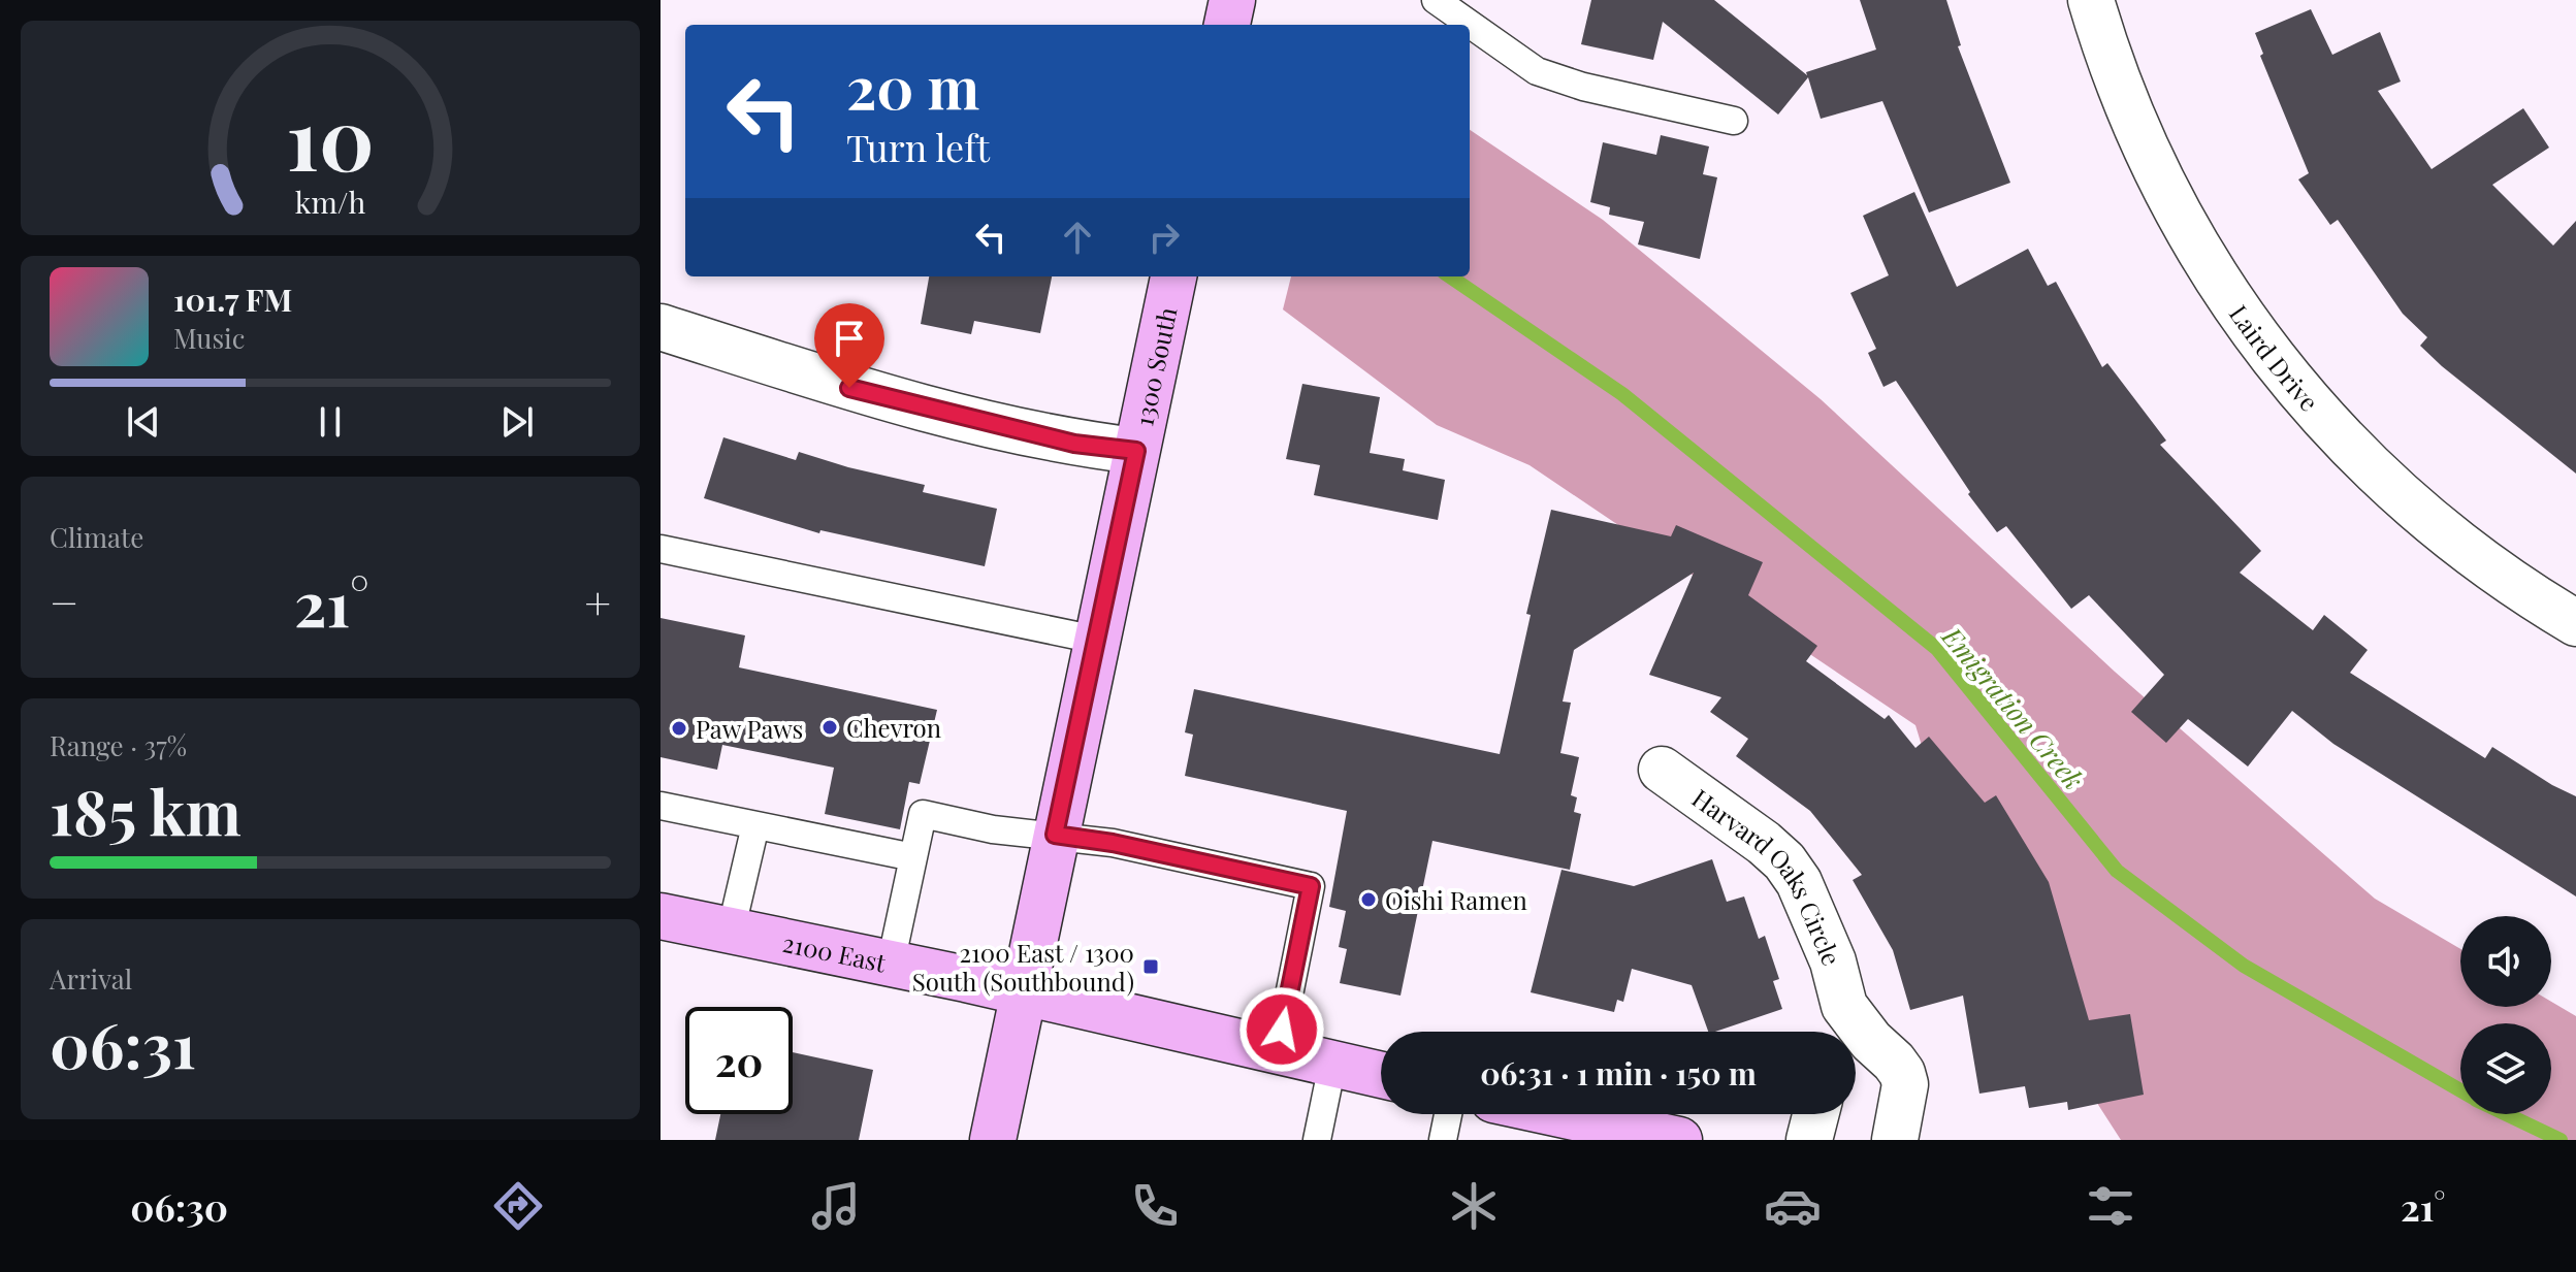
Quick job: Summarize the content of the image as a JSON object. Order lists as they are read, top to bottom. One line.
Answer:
{"streets":{"street":["Laird Drive","1300 South","Harvard Oaks Circle","2100 East"]},"crossings":[["1300 South","2100 East"]],"water":["Emigration Creek"],"places":{"other":["Chevron","Paw Paws","Oishi Ramen"],"transit":["2100 East / 1300 South (Southbound)"]},"page":{"turn":["20 m","Turn left"],"song":["101.7 FM","Music"],"tile":["Climate",["Range · 37%","185 km"],["Arrival","06:31"]],"heat":["−","21°","+"],"limit":"20","trip":"06:31 · 1 min · 150 m","tabs":["06:30","21°"],"gauge":["10","km/h"]}}
